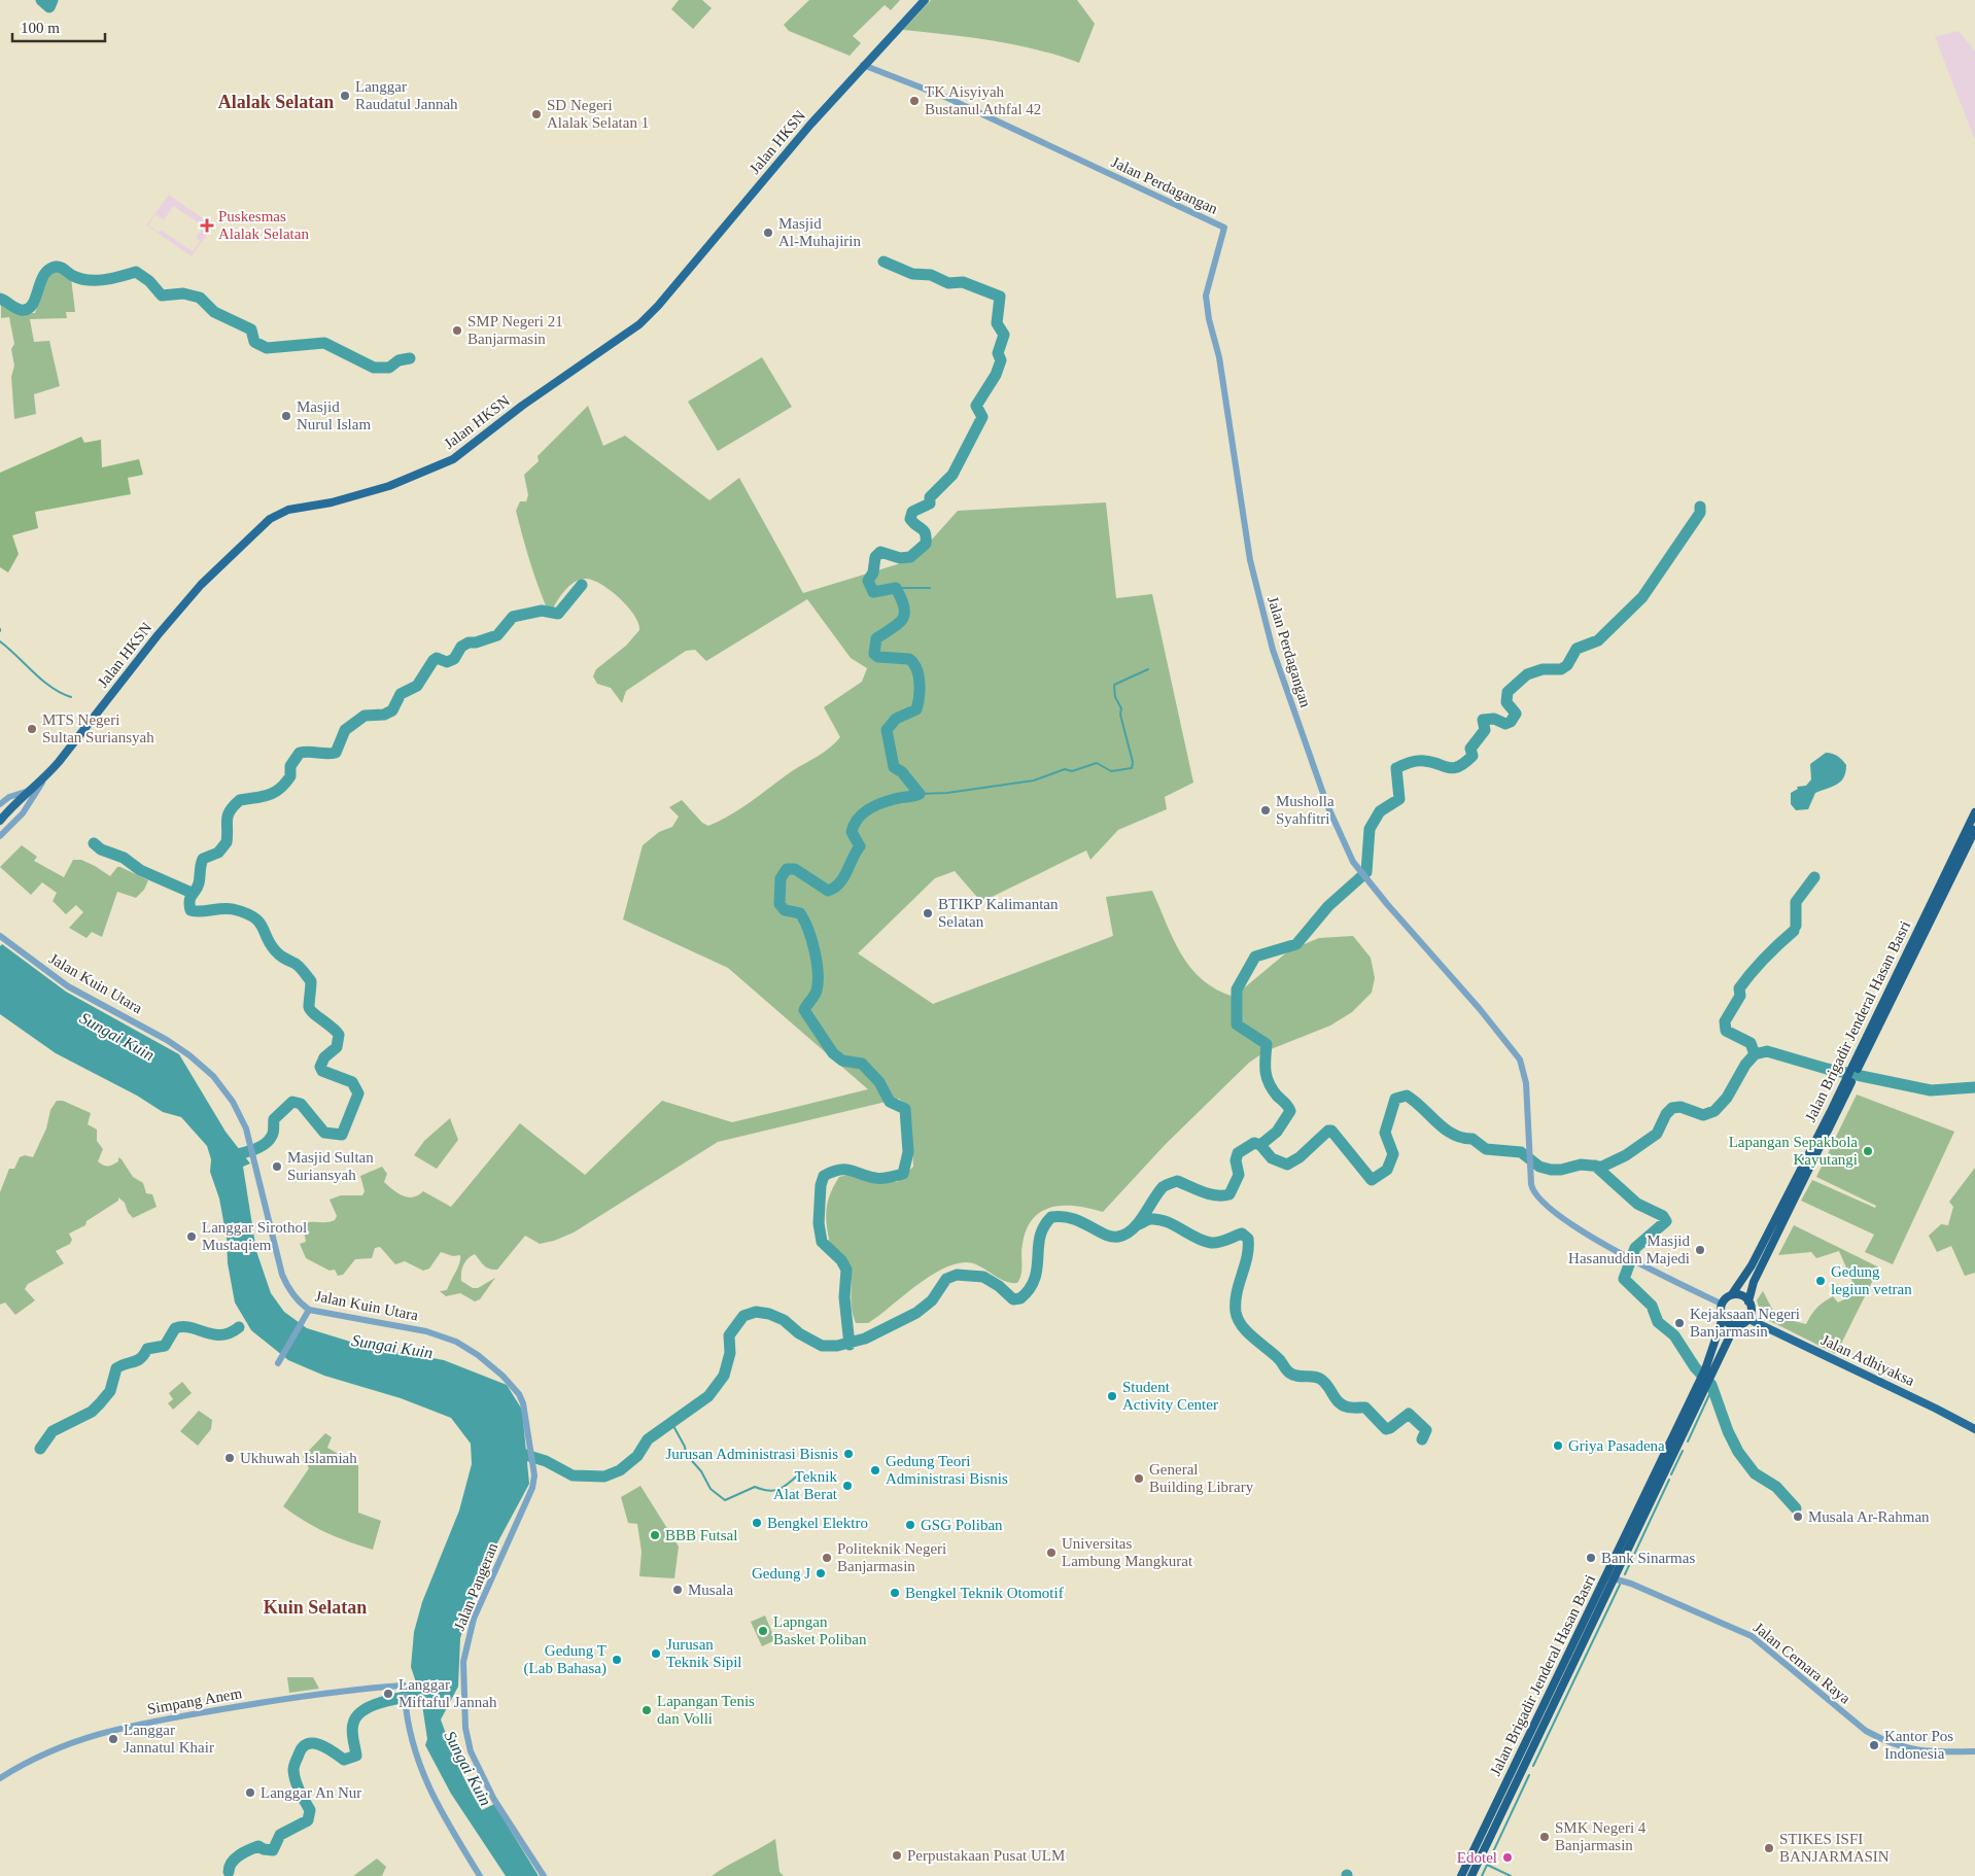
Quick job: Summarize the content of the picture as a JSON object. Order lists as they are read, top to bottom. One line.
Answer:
{"streets":{"highway":["Jalan Brigadir Jenderal Hasan Basri"],"main road":["Jalan HKSN","Jalan Adhiyaksa"],"street":["Jalan Perdagangan","Jalan Kuin Utara","Jalan Pangeran","Jalan Cemara Raya","Simpang Anem"]},"crossings":[["Jalan HKSN","Jalan Perdagangan"],["Jalan Perdagangan","Jalan Brigadir Jenderal Hasan Basri"],["Jalan Perdagangan","Jalan Adhiyaksa"],["Jalan Kuin Utara","Jalan Pangeran"],["Jalan Brigadir Jenderal Hasan Basri","Jalan Adhiyaksa"],["Jalan Brigadir Jenderal Hasan Basri","Jalan Cemara Raya"]],"districts":["Alalak Selatan","Kuin Selatan"],"water":["Sungai Kuin"],"places":{"other":["Langgar Raudatul Jannah","TK Aisyiyah Bustanul Athfal 42","SD Negeri Alalak Selatan 1","Masjid Al-Muhajirin","SMP Negeri 21 Banjarmasin","Masjid Nurul Islam","MTS Negeri Sultan Suriansyah","Musholla Syahfitri","BTIKP Kalimantan Selatan","Lapangan Sepakbola Kayutangi","Masjid Sultan Suriansyah","Langgar Sirothol Mustaqiem","Masjid Hasanuddin Majedi","Gedung legiun vetran","Kejaksaan Negeri Banjarmasin","Student Activity Center","Griya Pasadena","Jurusan Administrasi Bisnis","Ukhuwah Islamiah","Gedung Teori Administrasi Bisnis","General Building Library","Teknik Alat Berat","Musala Ar-Rahman","Bengkel Elektro","GSG Poliban","BBB Futsal","Universitas Lambung Mangkurat","Politeknik Negeri Banjarmasin","Bank Sinarmas","Gedung J","Musala","Bengkel Teknik Otomotif","Lapngan Basket Poliban","Jurusan Teknik Sipil","Gedung T (Lab Bahasa)","Langgar Miftaful Jannah","Lapangan Tenis dan Volli","Langgar Jannatul Khair","Kantor Pos Indonesia","Langgar An Nur","SMK Negeri 4 Banjarmasin","STIKES ISFI BANJARMASIN","Perpustakaan Pusat ULM","Edotel"],"health":["Puskesmas Alalak Selatan"]},"scale_bar":"100 m"}
